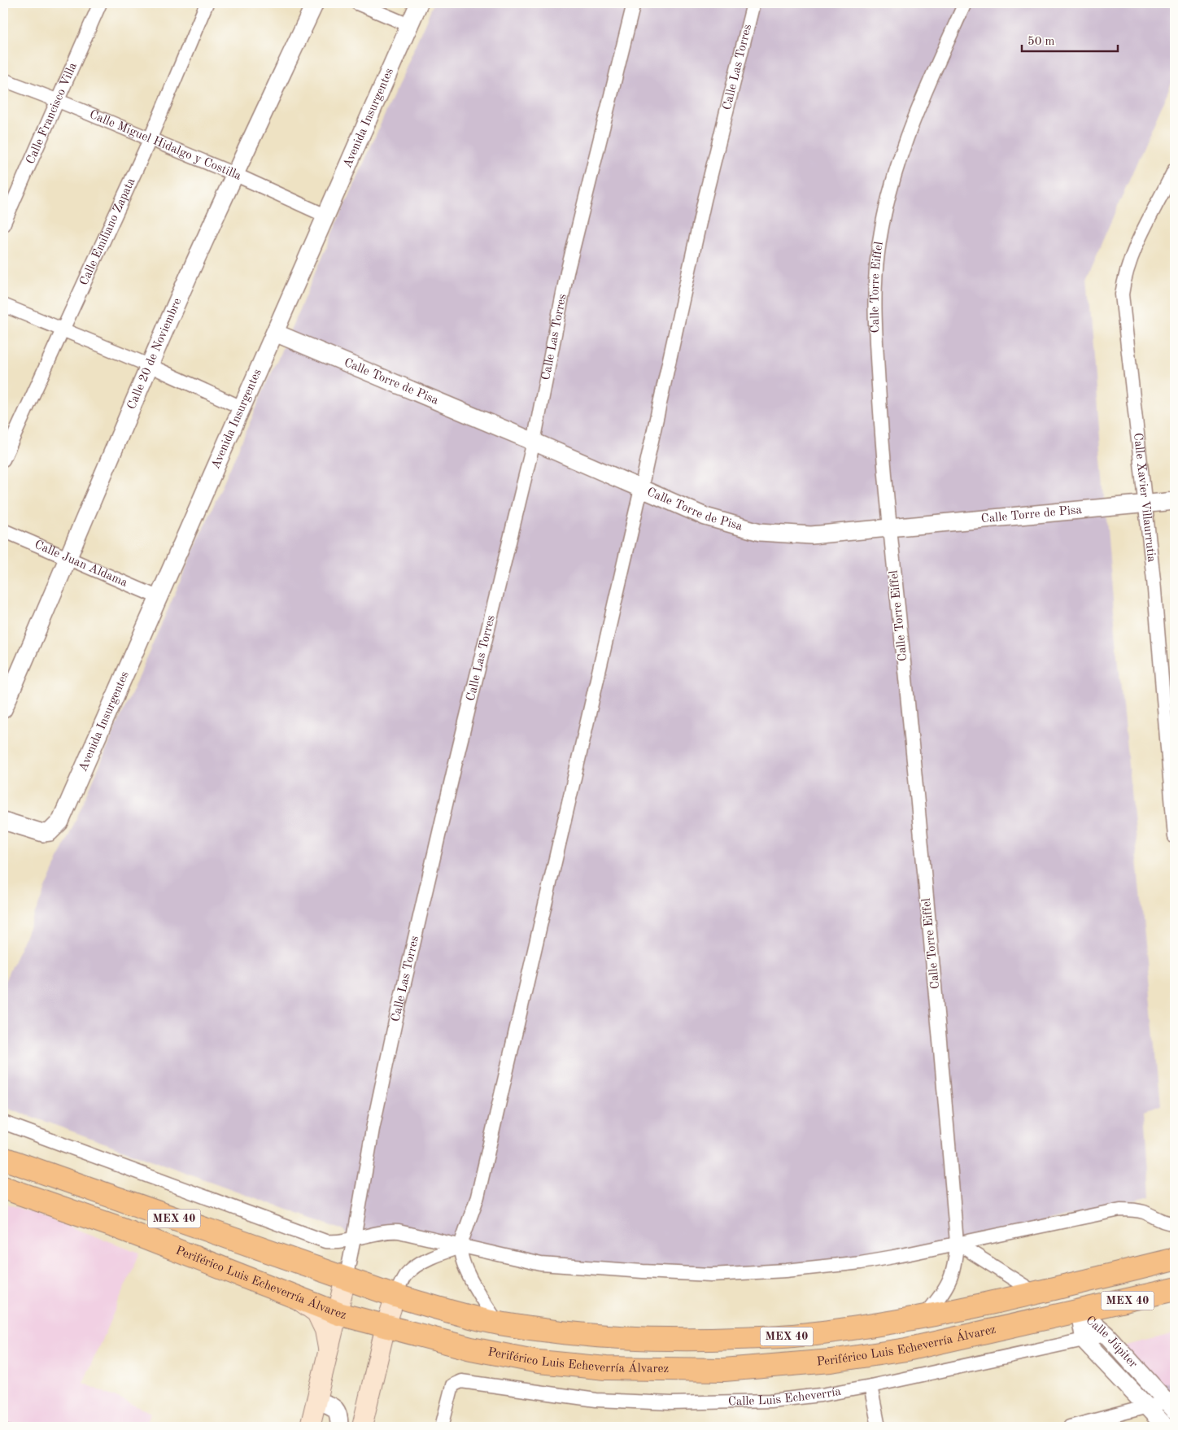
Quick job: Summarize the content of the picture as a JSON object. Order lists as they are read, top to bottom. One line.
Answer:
{"streets":{"highway":["MEX 40","Periférico Luis Echeverría Álvarez"],"main road":["Calle Las Torres"],"street":["Calle Francisco Villa","Avenida Insurgentes","Calle Miguel Hidalgo y Costilla","Calle Emiliano Zapata","Calle Torre Eiffel","Calle 20 de Noviembre","Calle Torre de Pisa","Calle Xavier Villaurrutia","Calle Juan Aldama","Calle Júpiter","Calle Luis Echeverría"]},"crossings":[["Calle Las Torres","Calle Torre de Pisa"],["Calle Las Torres","Periférico Luis Echeverría Álvarez"],["Calle Francisco Villa","Calle Miguel Hidalgo y Costilla"],["Avenida Insurgentes","Calle Miguel Hidalgo y Costilla"],["Avenida Insurgentes","Calle Torre de Pisa"],["Avenida Insurgentes","Calle Juan Aldama"],["Calle Miguel Hidalgo y Costilla","Calle Emiliano Zapata"],["Calle Miguel Hidalgo y Costilla","Calle 20 de Noviembre"],["Calle Torre Eiffel","Calle Torre de Pisa"],["Calle Torre Eiffel","Periférico Luis Echeverría Álvarez"],["Calle 20 de Noviembre","Calle Juan Aldama"],["Calle Torre de Pisa","Calle Xavier Villaurrutia"],["Periférico Luis Echeverría Álvarez","Calle Júpiter"],["Calle Júpiter","Calle Luis Echeverría"]],"scale_bar":"50 m"}
